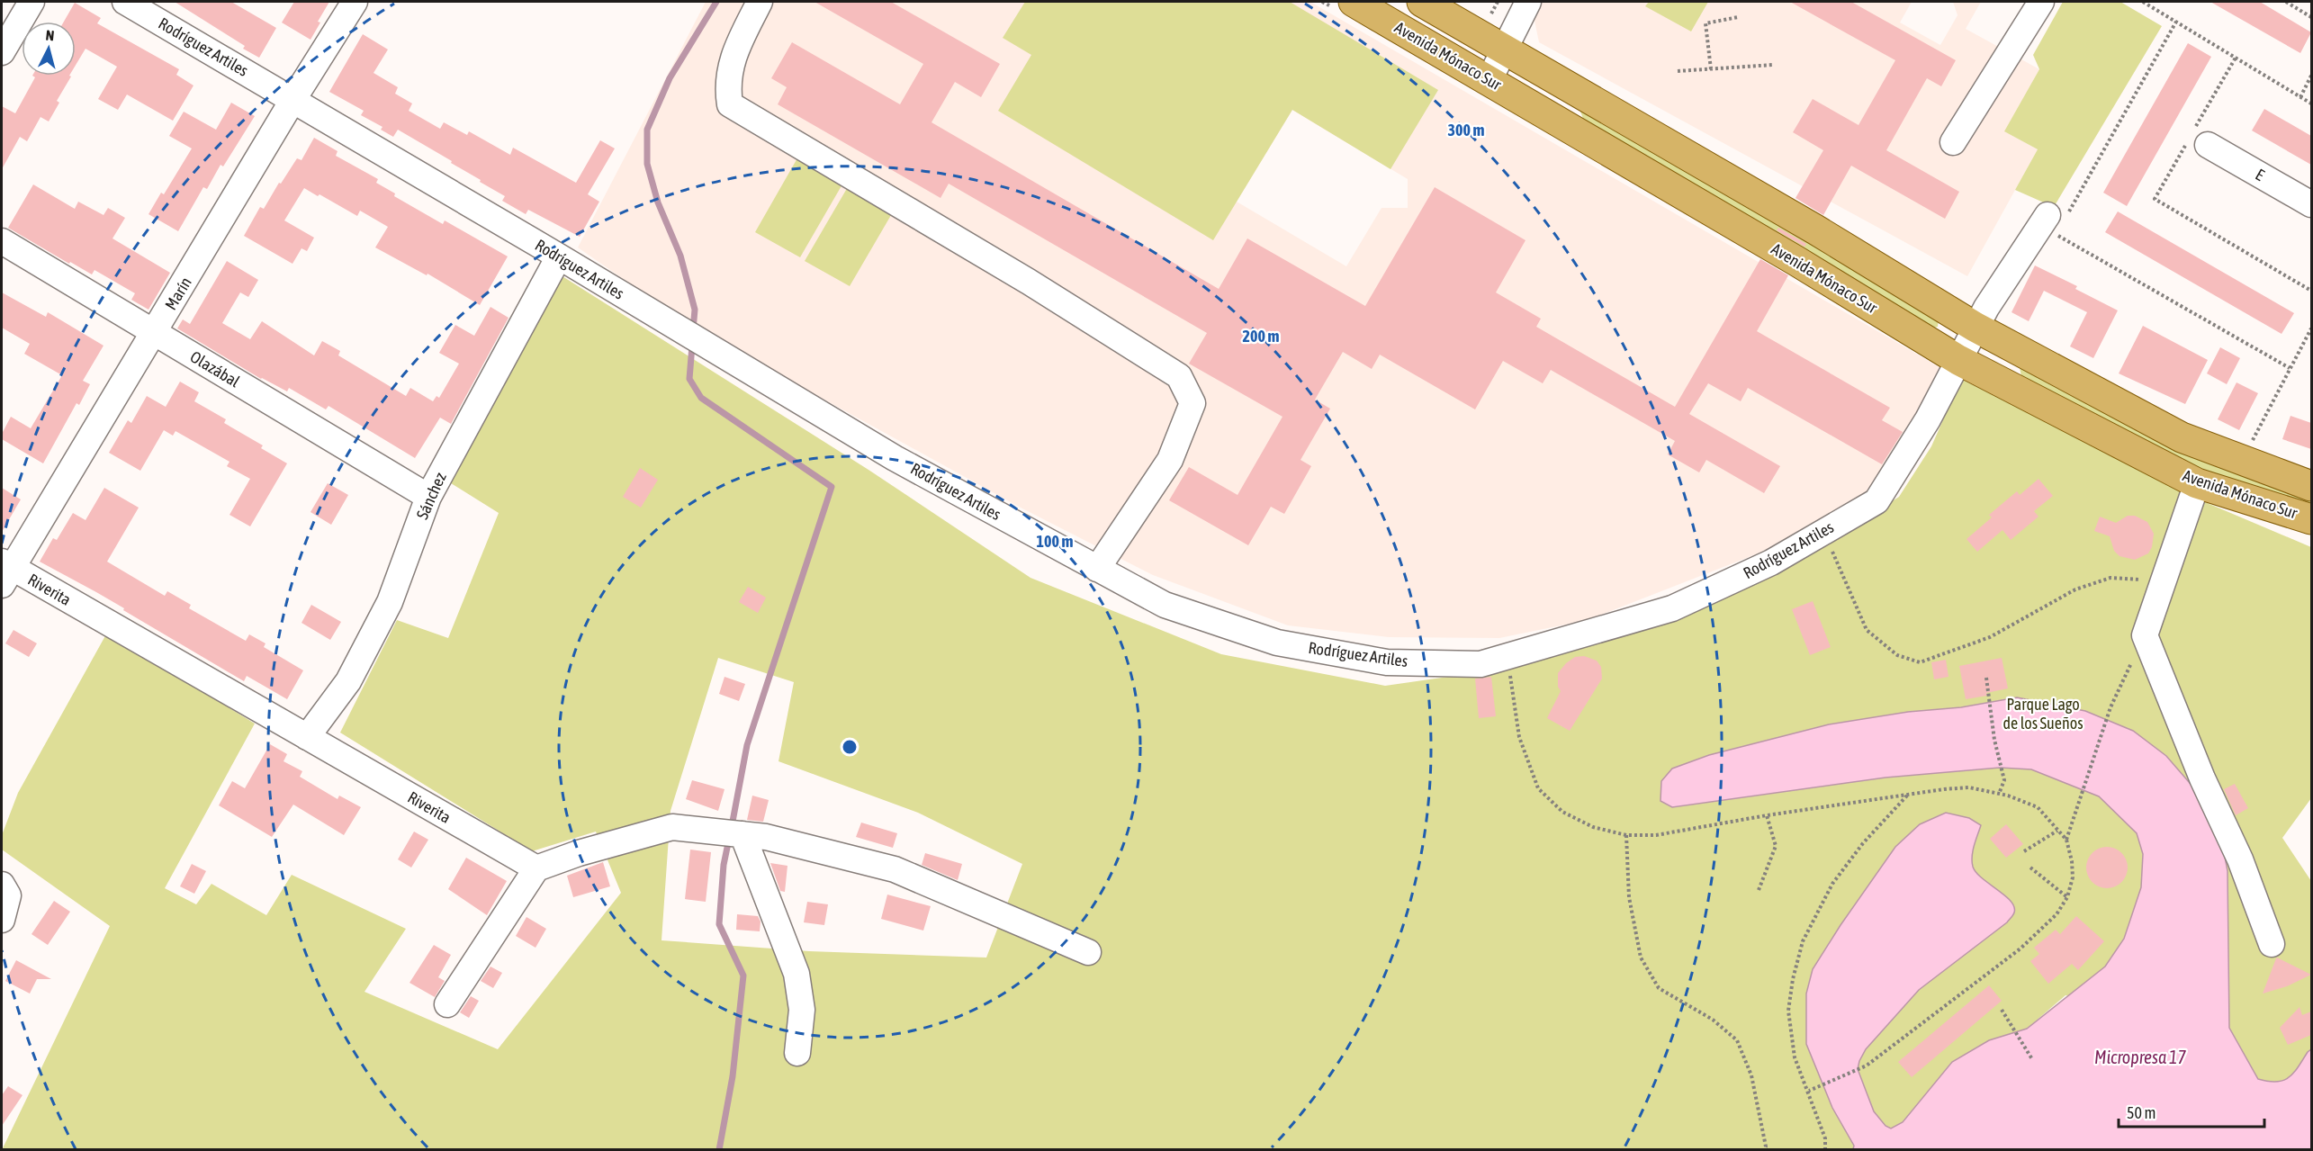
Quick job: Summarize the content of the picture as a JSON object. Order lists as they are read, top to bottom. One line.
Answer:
{"streets":{"main road":["Avenida Mónaco Sur"],"street":["Rodríguez Artiles","E","Marín","Olazábal","Sánchez","Riverita"]},"crossings":[["Rodríguez Artiles","Avenida Mónaco Sur"],["Rodríguez Artiles","Marín"],["Rodríguez Artiles","Sánchez"],["Marín","Olazábal"],["Marín","Riverita"],["Olazábal","Sánchez"],["Sánchez","Riverita"]],"water":["Micropresa 17"],"parks":["Parque Lago de los Sueños"],"scale_bar":"50 m","north":"top","rings":["300 m","200 m","100 m"]}
